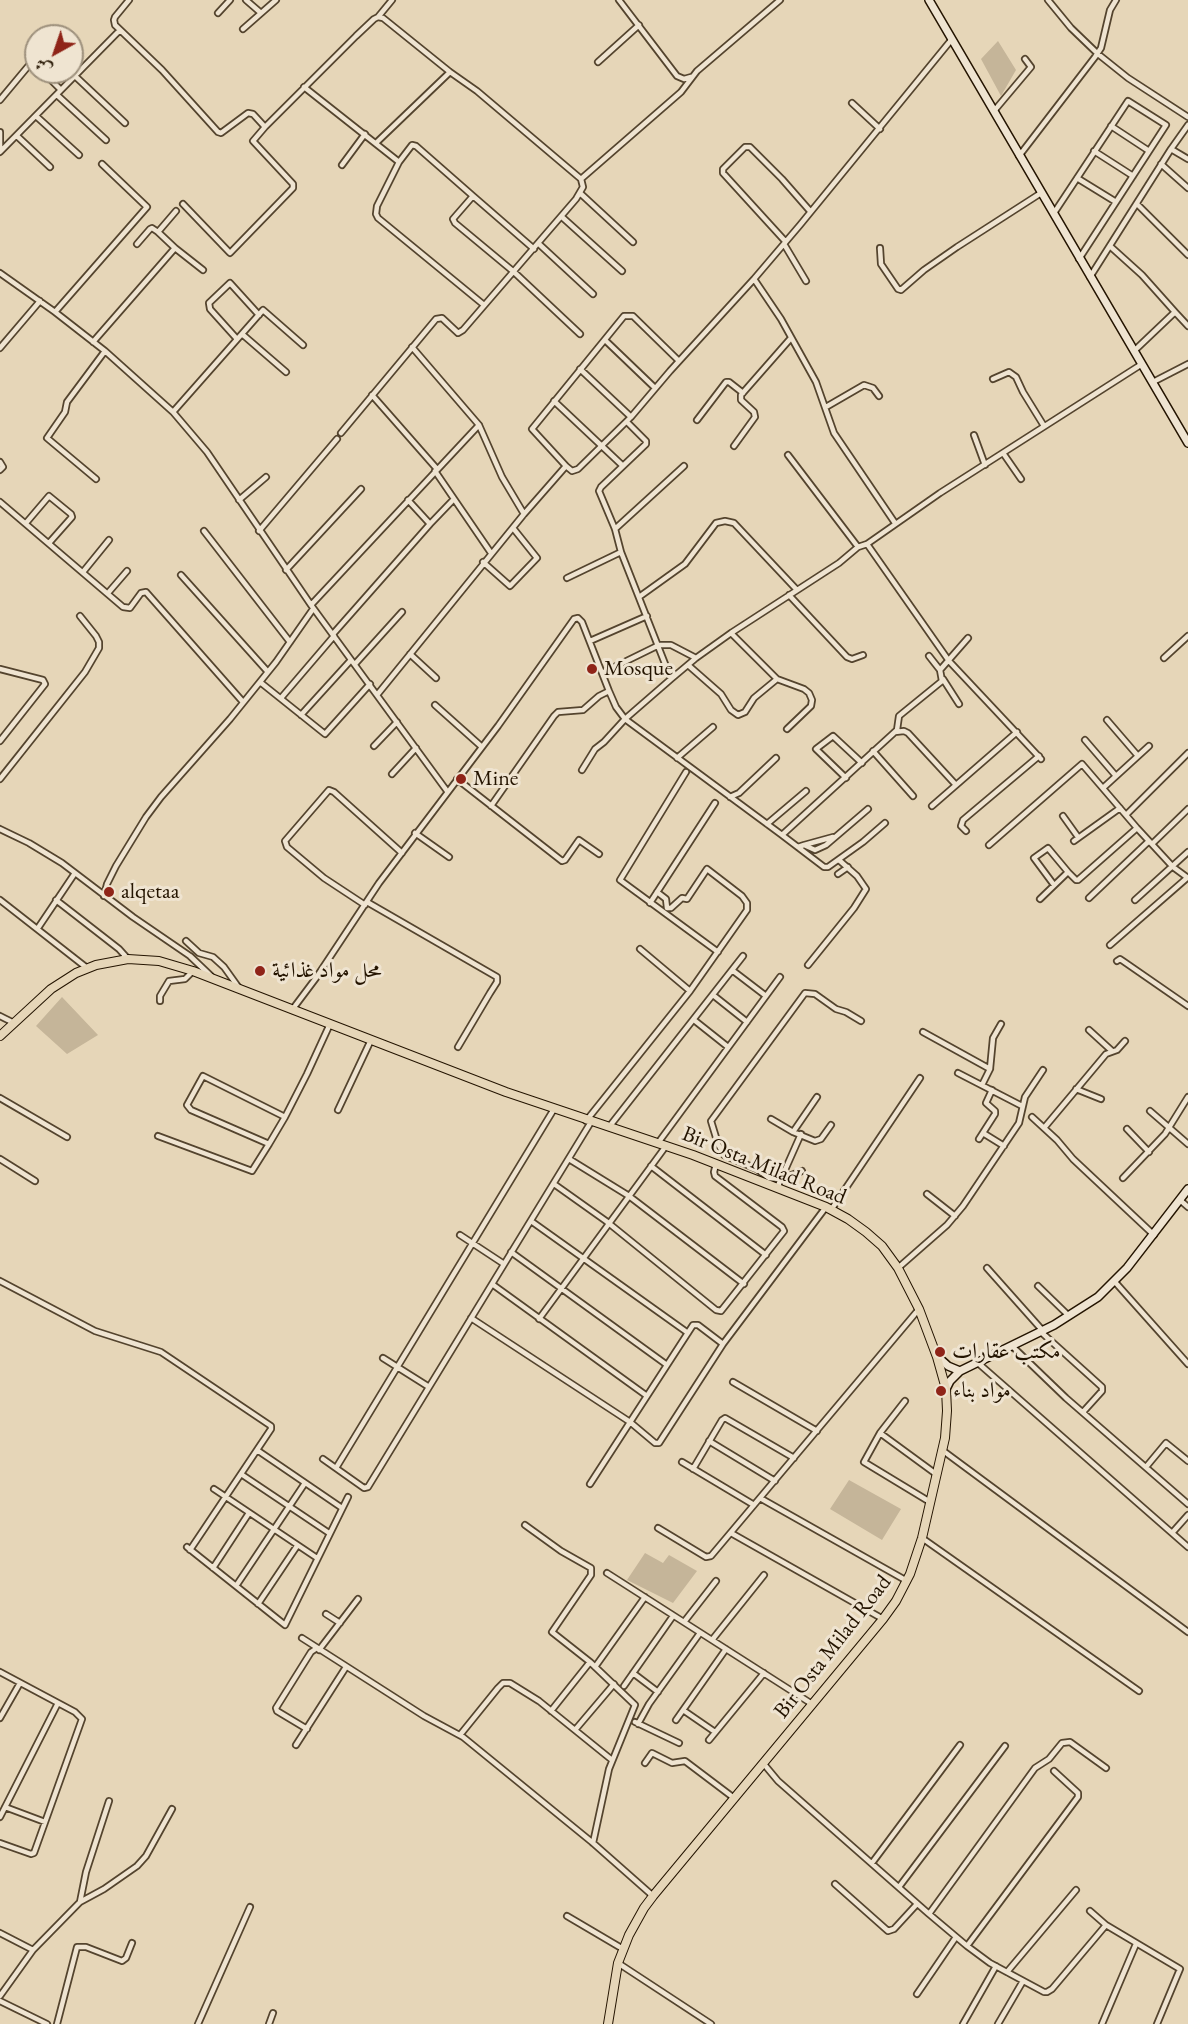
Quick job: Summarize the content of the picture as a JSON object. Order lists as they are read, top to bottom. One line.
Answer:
{"streets":{"main road":["Bir Osta Milad Road"]},"places":["Mosque","Mine","alqetaa","محل مواد غذائية","مكتب عقارات","مواد بناء"],"north":"bottom left"}
